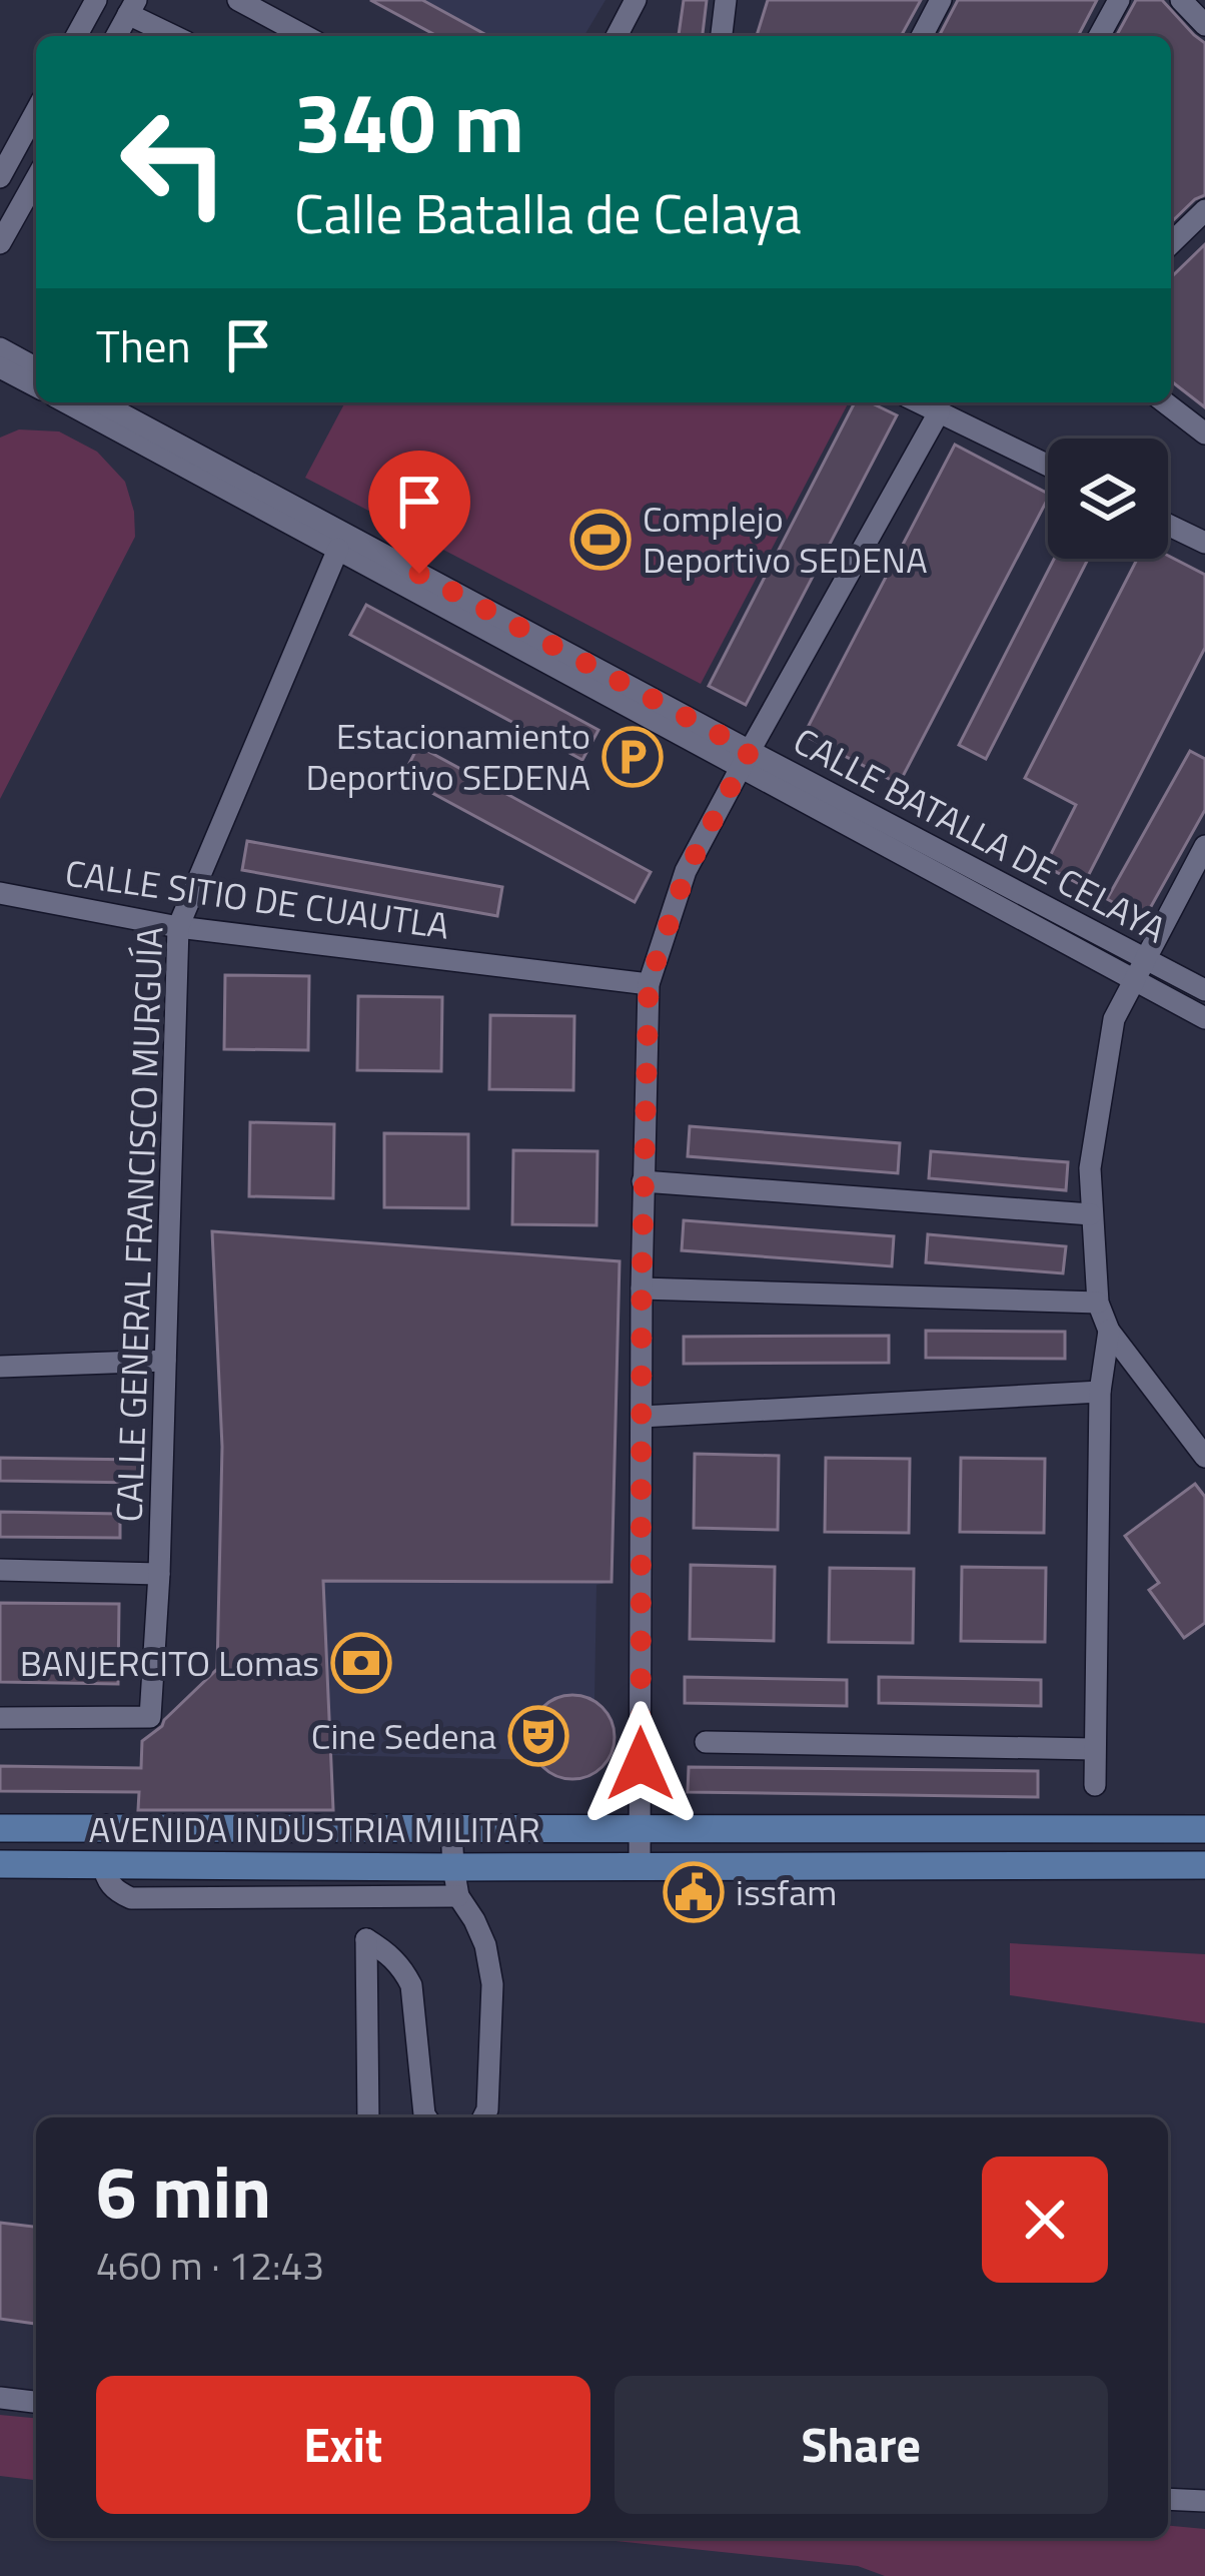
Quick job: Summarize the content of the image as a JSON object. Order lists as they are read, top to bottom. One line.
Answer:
{"streets":{"main road":["AVENIDA INDUSTRIA MILITAR"],"street":["CALLE BATALLA DE CELAYA","CALLE SITIO DE CUAUTLA","CALLE GENERAL FRANCISCO MURGUÍA"]},"crossings":[["CALLE BATALLA DE CELAYA","CALLE GENERAL FRANCISCO MURGUÍA"],["CALLE SITIO DE CUAUTLA","CALLE GENERAL FRANCISCO MURGUÍA"]],"places":{"sports":["Complejo Deportivo SEDENA"],"parking":["Estacionamiento Deportivo SEDENA"],"bank":["BANJERCITO Lomas"],"theatre":["Cine Sedena"],"public building":["issfam"]},"page":{"turn":["340 m","Calle Batalla de Celaya"],"then":"Then","heading":["6 min","460 m · 12:43"],"buttons":["Exit","Share"]}}
